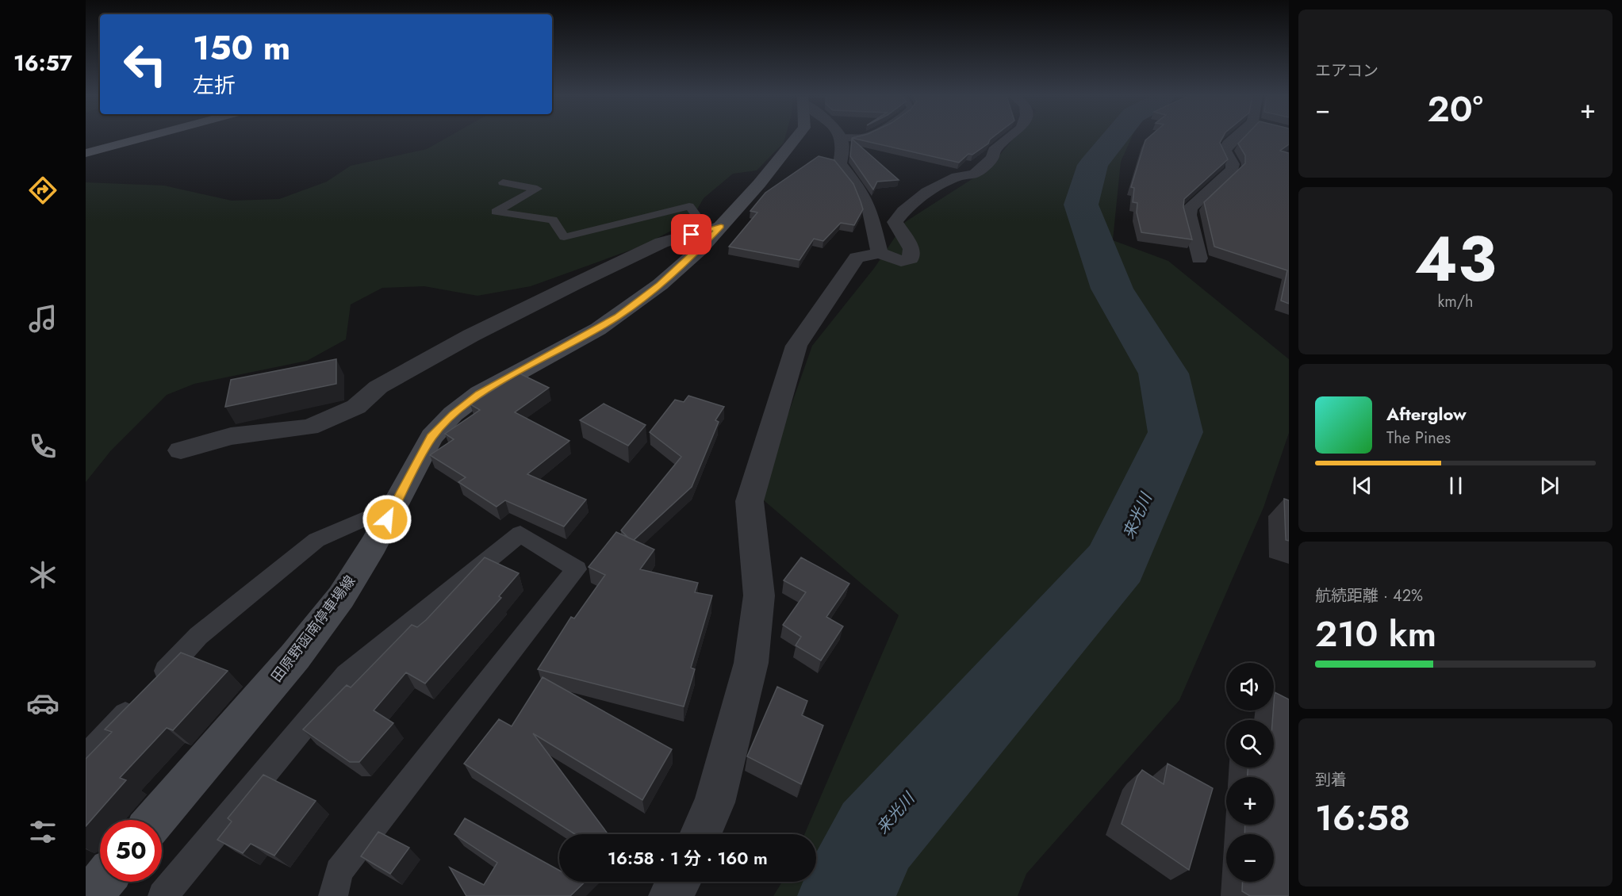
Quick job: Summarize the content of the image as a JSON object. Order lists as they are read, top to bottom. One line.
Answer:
{"streets":{"main road":["田原野函南停車場線"]},"water":["来光川"],"page":{"tabs":"16:57","tile":["エアコン",["43","km/h"],["航続距離 · 42%","210 km"],["到着","16:58"]],"turn":["150 m","左折"],"heat":["−","20°","+"],"song":["Afterglow","The Pines"],"map_buttons":["+","−"],"limit":"50","trip":"16:58 · 1 分 · 160 m"}}
